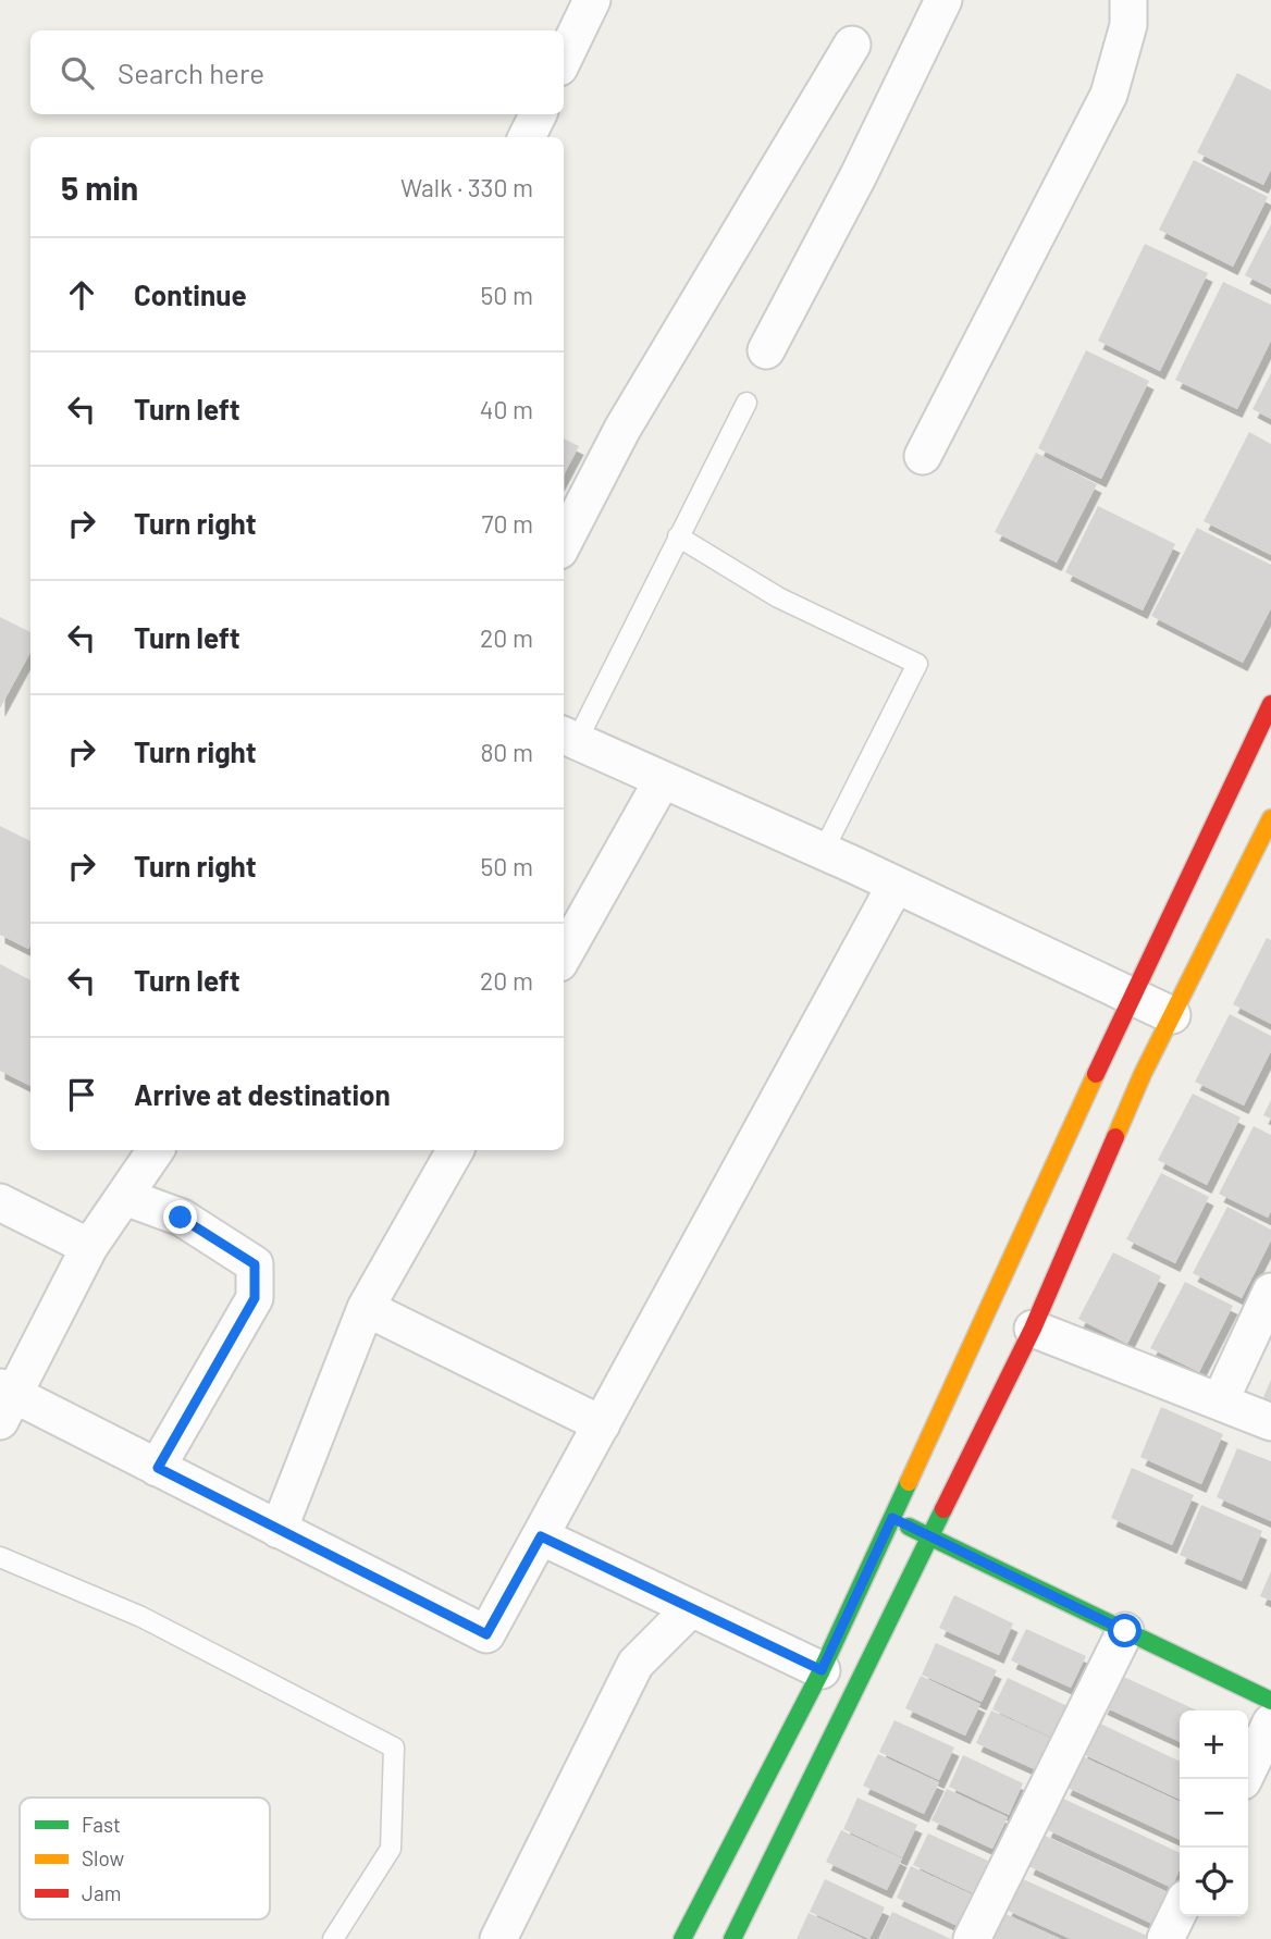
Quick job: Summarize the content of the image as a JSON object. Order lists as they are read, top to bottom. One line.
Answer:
{"legend":["Fast","Slow","Jam"],"page":{"search":"Search here","heading":["5 min","Walk · 330 m"],"list":[["Continue","50 m"],["Turn left","40 m"],["Turn right","70 m"],["Turn left","20 m"],["Turn right","80 m"],["Turn right","50 m"],["Turn left","20 m"],"Arrive at destination"],"map_buttons":["+","−"]}}
